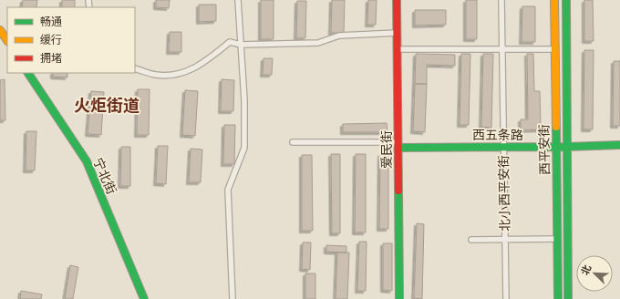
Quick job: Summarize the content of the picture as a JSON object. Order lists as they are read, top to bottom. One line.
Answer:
{"streets":{"street":["西五条路","爱民街","西平安街","宁北街","北小西平安街"]},"crossings":[["西五条路","爱民街"],["西五条路","西平安街"],["西五条路","北小西平安街"]],"districts":["火炬街道"],"legend":["畅通","缓行","拥堵"],"north":"top left"}
